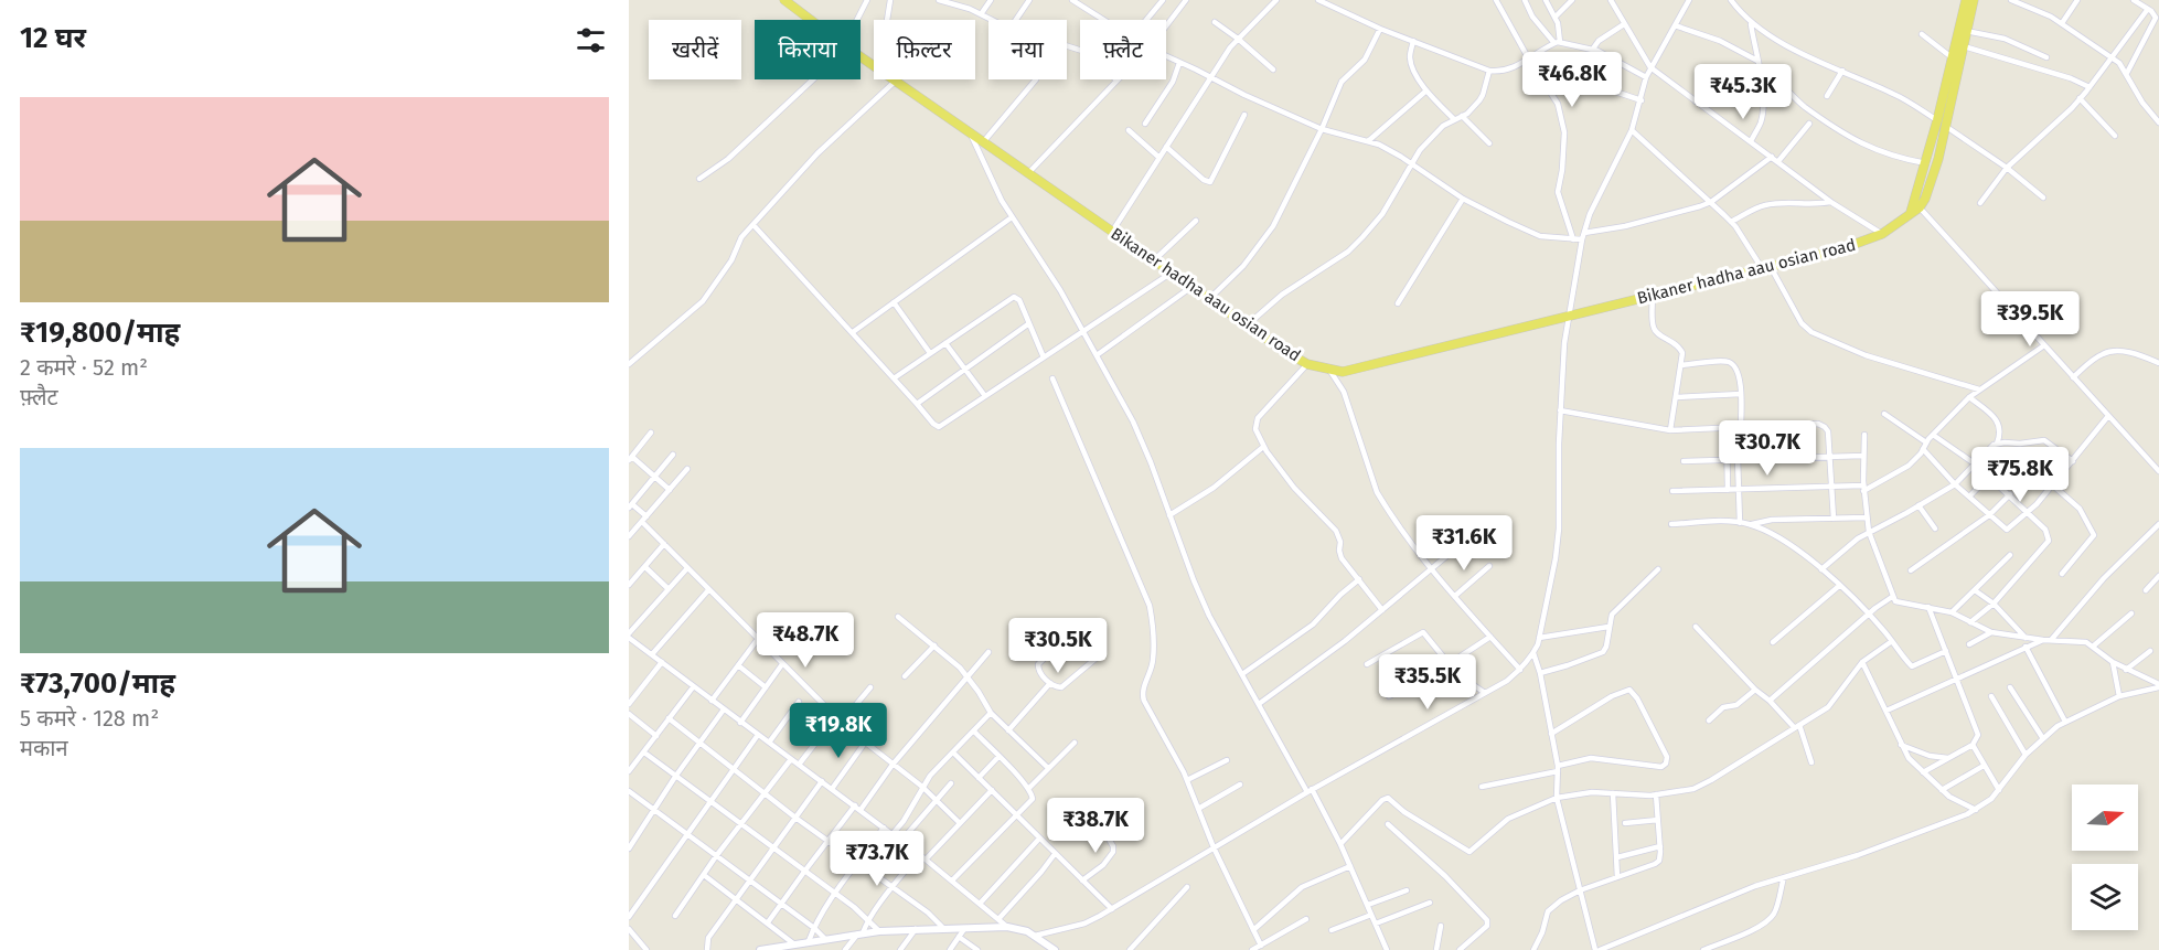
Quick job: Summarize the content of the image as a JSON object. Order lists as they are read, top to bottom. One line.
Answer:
{"streets":{"main road":["Bikaner hadha aau osian road"]},"north":"right","page":{"heading":"12 घर","chip":["खरीदें","किराया","फ़िल्टर","नया","फ़्लैट"],"price":["₹46.8K","₹45.3K","₹39.5K","₹30.7K","₹75.8K","₹31.6K","₹48.7K","₹30.5K","₹35.5K","₹19.8K","₹38.7K","₹73.7K"],"list":[{"name":"₹19,800/माह","note":"2 कमरे · 52 m² · फ़्लैट"},{"name":"₹73,700/माह","note":"5 कमरे · 128 m² · मकान"}]}}
